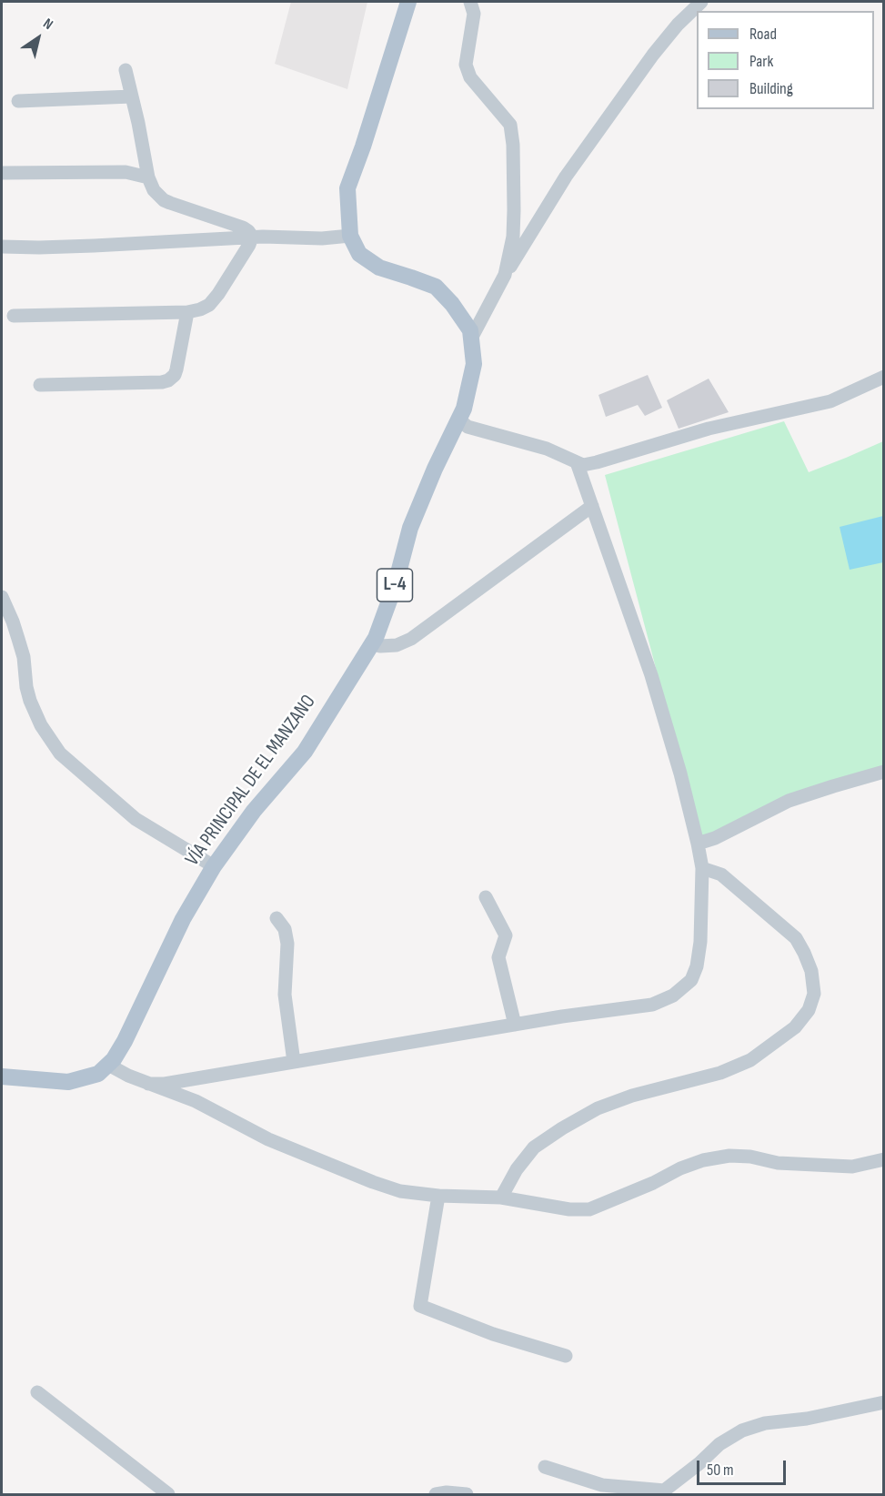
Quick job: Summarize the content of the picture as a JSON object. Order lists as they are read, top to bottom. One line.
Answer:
{"streets":{"main road":["L-4","VÍA PRINCIPAL DE EL MANZANO"]},"legend":["Road","Park","Building"],"scale_bar":"50 m","north":"top right"}
